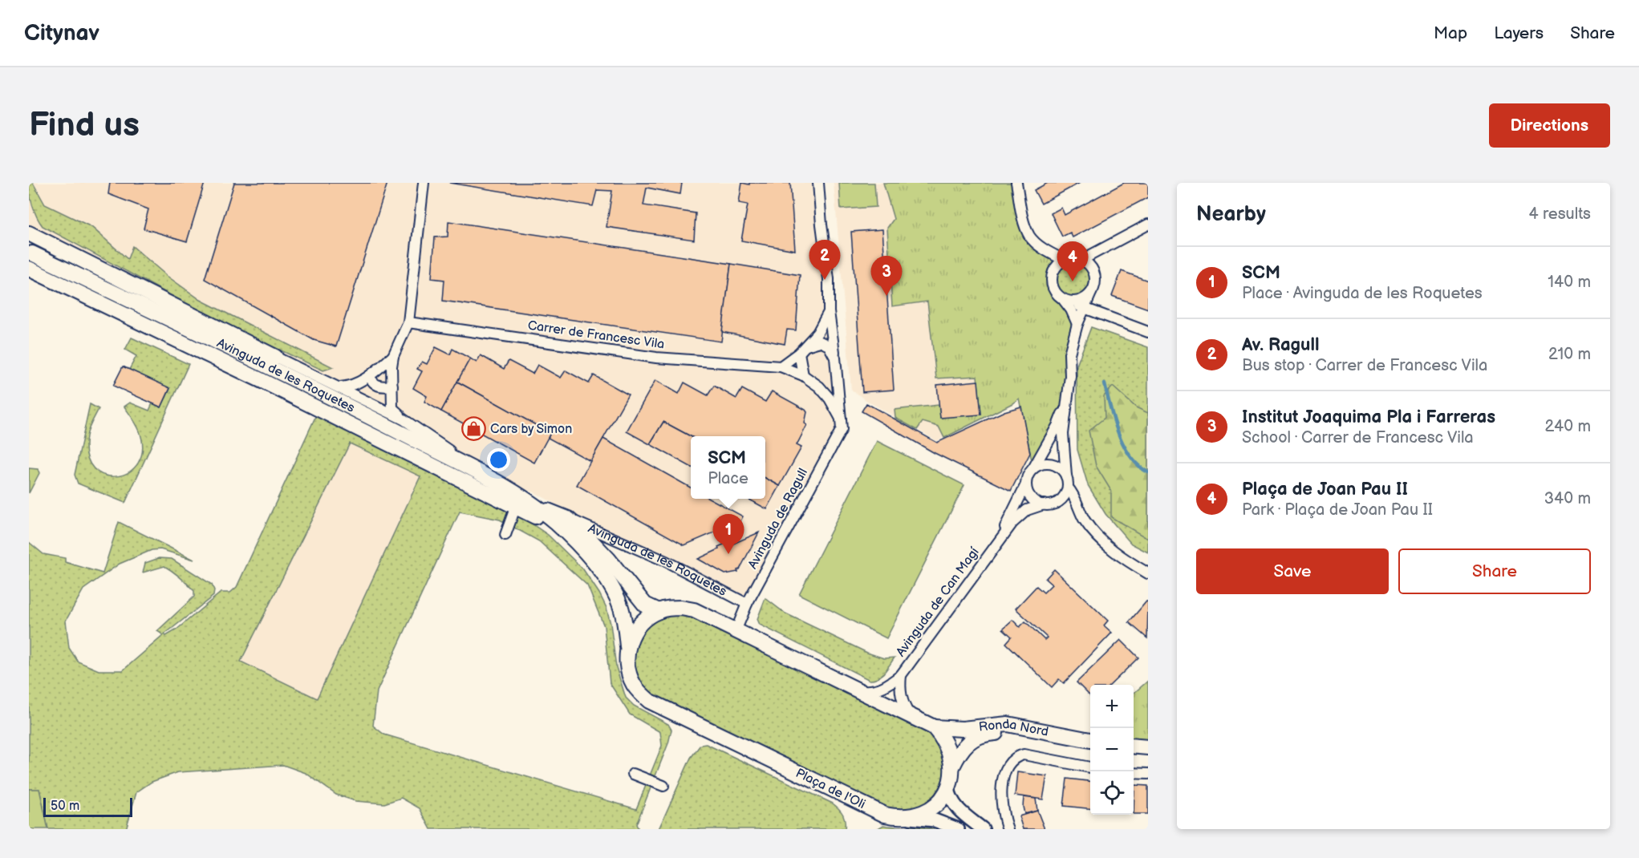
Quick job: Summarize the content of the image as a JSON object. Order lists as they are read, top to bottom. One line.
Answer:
{"streets":{"main road":["Avinguda de les Roquetes","Ronda Nord","Plaça de l'Oli"],"street":["Carrer de Francesc Vila","Avinguda de Ragull","Avinguda de Can Magí"]},"crossings":[["Avinguda de les Roquetes","Avinguda de Ragull"],["Avinguda de les Roquetes","Plaça de l'Oli"],["Avinguda de Ragull","Plaça de l'Oli"],["Avinguda de Can Magí","Plaça de l'Oli"],["Ronda Nord","Plaça de l'Oli"]],"places":{"shop":["Cars by Simon"]},"scale_bar":"50 m","page":{"header":"Citynav","nav":["Map","Layers","Share"],"buttons":["Directions",["Save","Share"]],"title":"Find us","heading":["Nearby","4 results"],"pins":["2","4","3","1"],"list":[{"mark":"1","name":"SCM","note":"Place · Avinguda de les Roquetes","value":"140 m"},{"mark":"2","name":"Av. Ragull","note":"Bus stop · Carrer de Francesc Vila","value":"210 m"},{"mark":"3","name":"Institut Joaquima Pla i Farreras","note":"School · Carrer de Francesc Vila","value":"240 m"},{"mark":"4","name":"Plaça de Joan Pau II","note":"Park · Plaça de Joan Pau II","value":"340 m"}],"popup":["SCM","Place"],"map_buttons":["+","−"],"scale":"50 m"}}
